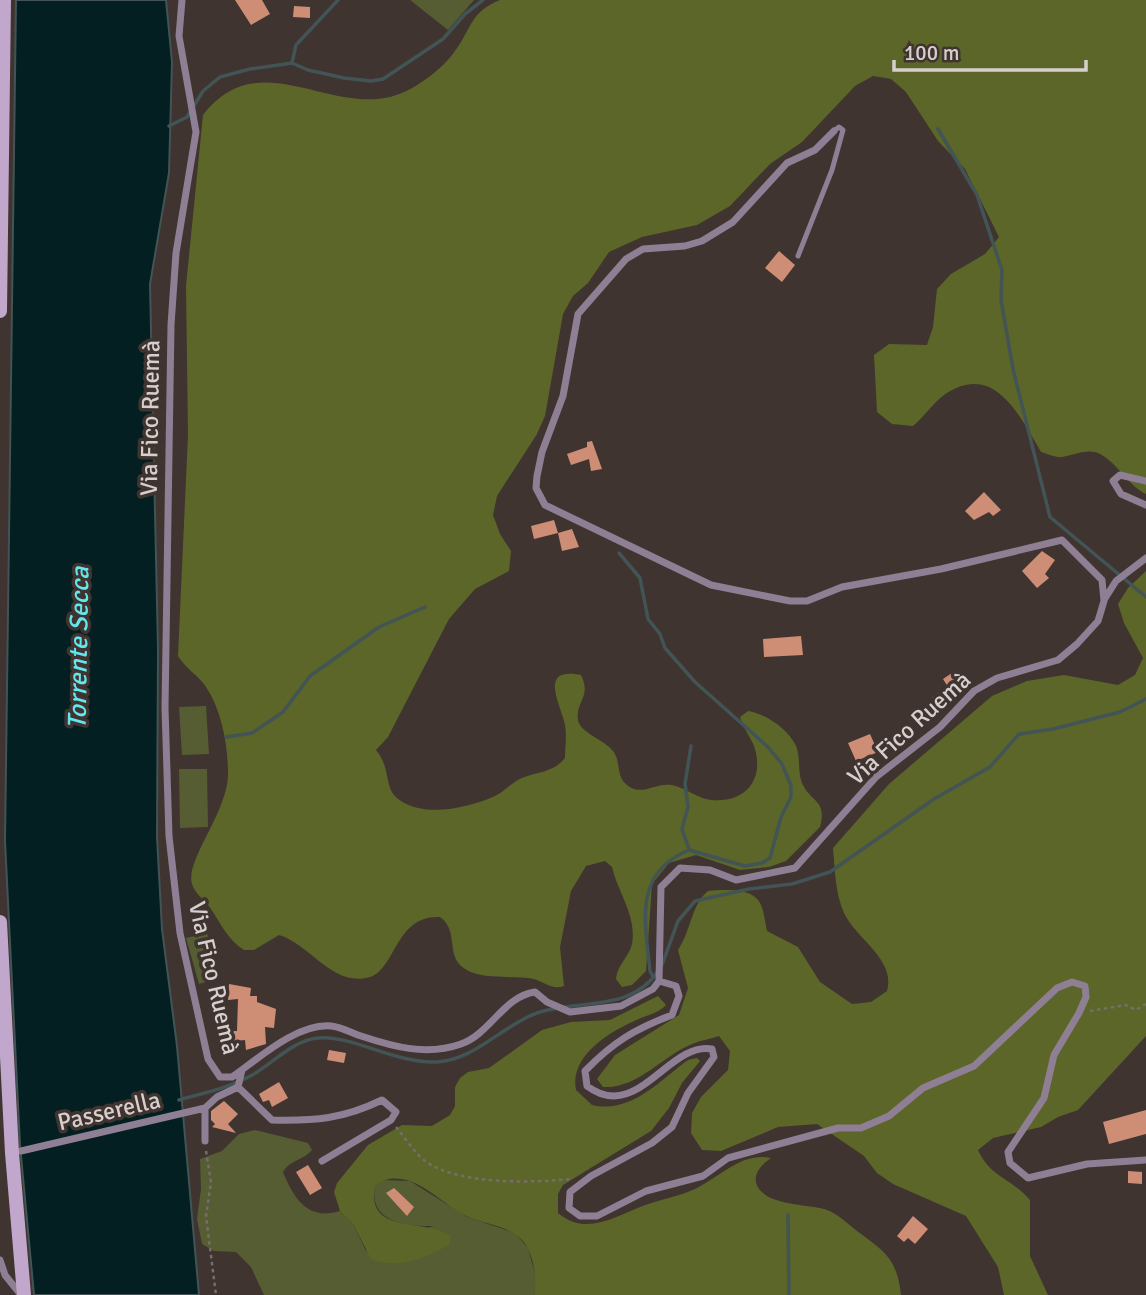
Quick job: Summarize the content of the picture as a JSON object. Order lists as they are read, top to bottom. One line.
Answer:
{"streets":{"street":["Via Fico Ruemà","Passerella"]},"water":["Torrente Secca"],"scale_bar":"100 m"}
